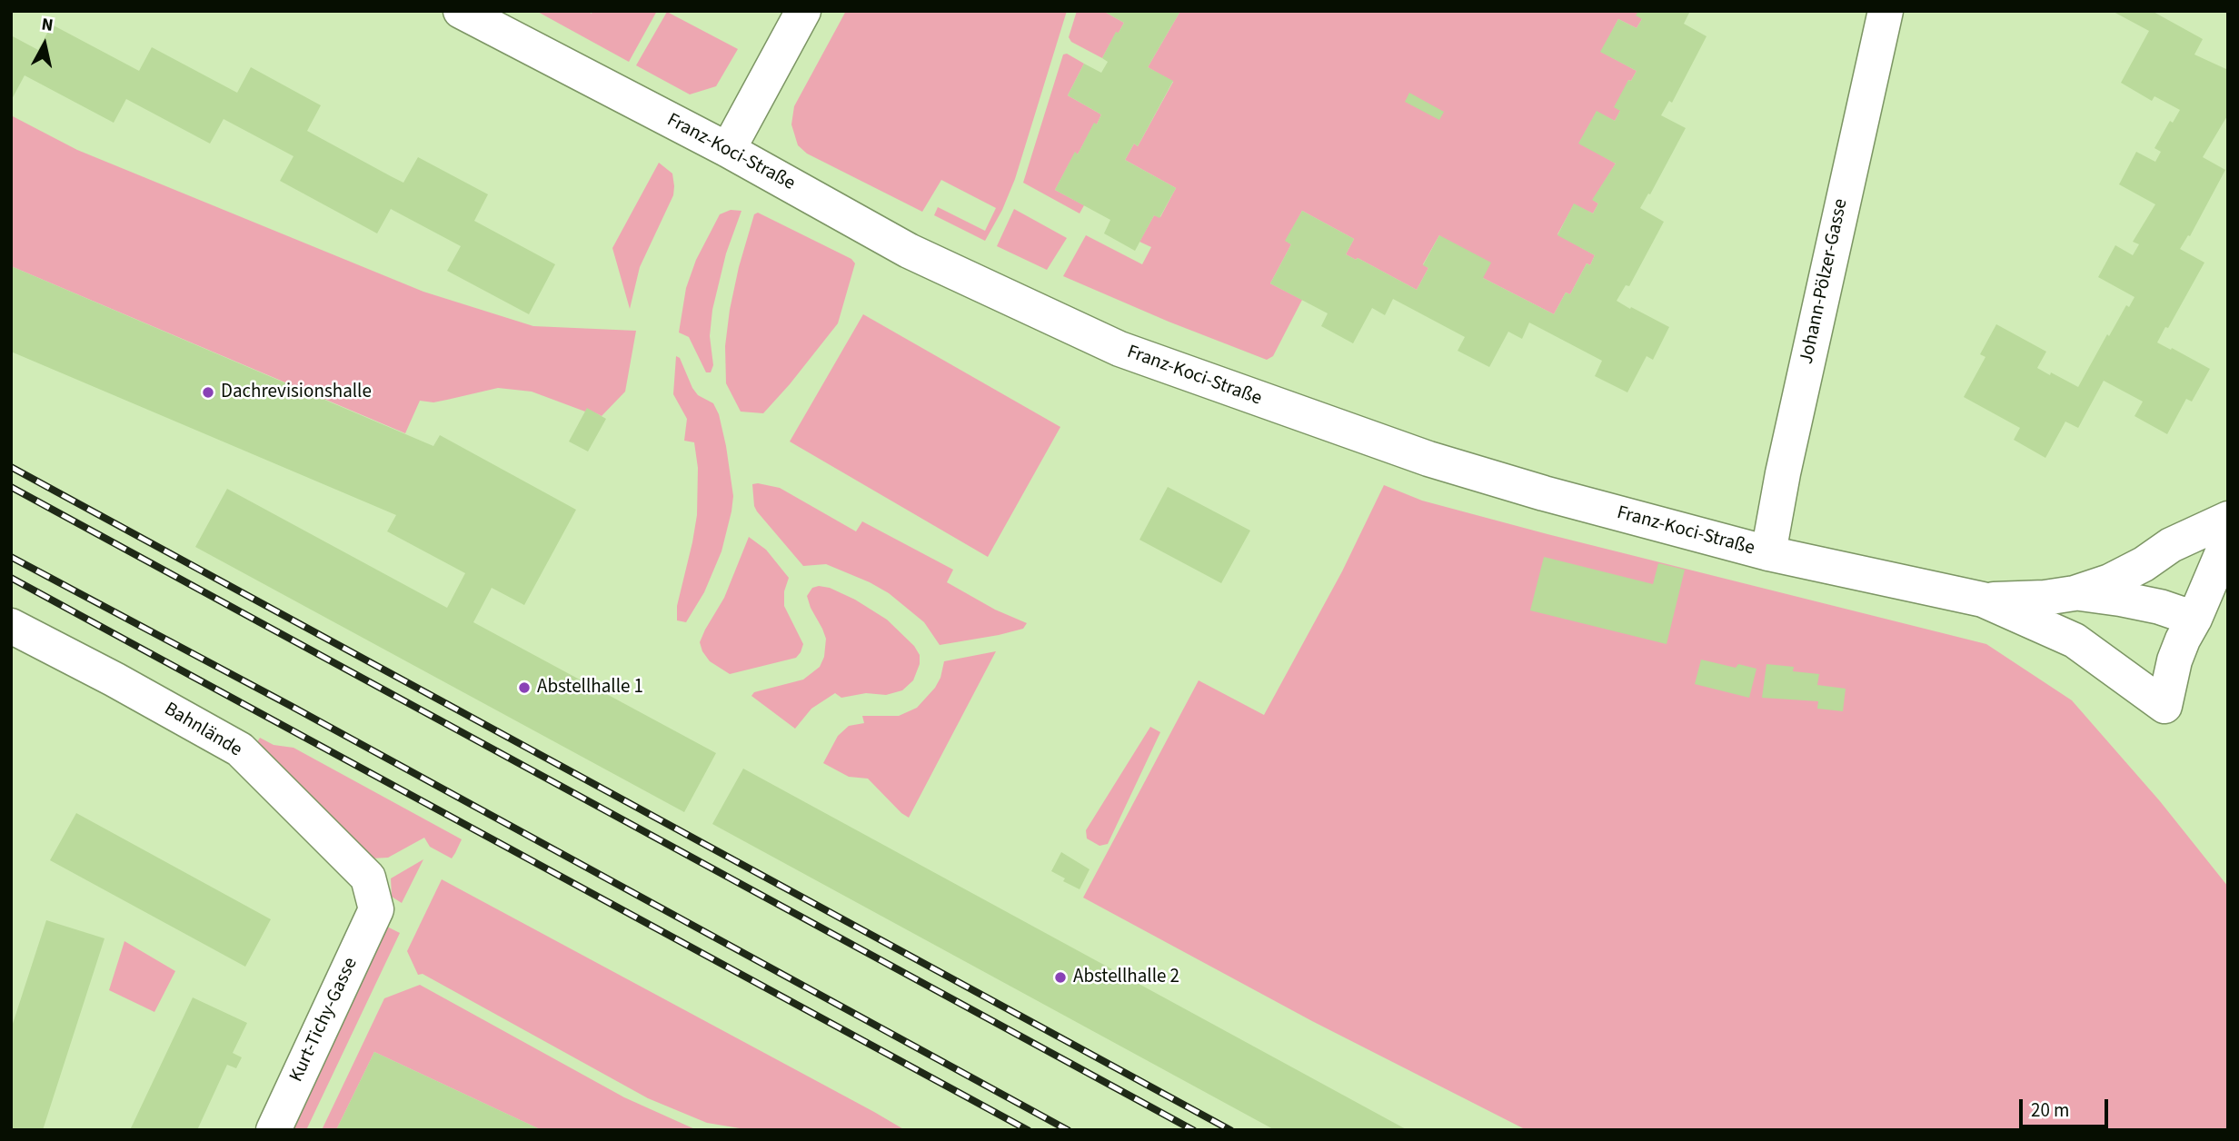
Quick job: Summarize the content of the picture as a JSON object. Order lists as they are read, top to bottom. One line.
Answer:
{"streets":{"street":["Franz-Koci-Straße","Johann-Pölzer-Gasse","Bahnlände","Kurt-Tichy-Gasse"]},"crossings":[["Franz-Koci-Straße","Johann-Pölzer-Gasse"],["Bahnlände","Kurt-Tichy-Gasse"]],"places":["Dachrevisionshalle","Abstellhalle 1","Abstellhalle 2"],"scale_bar":"20 m","north":"top"}
